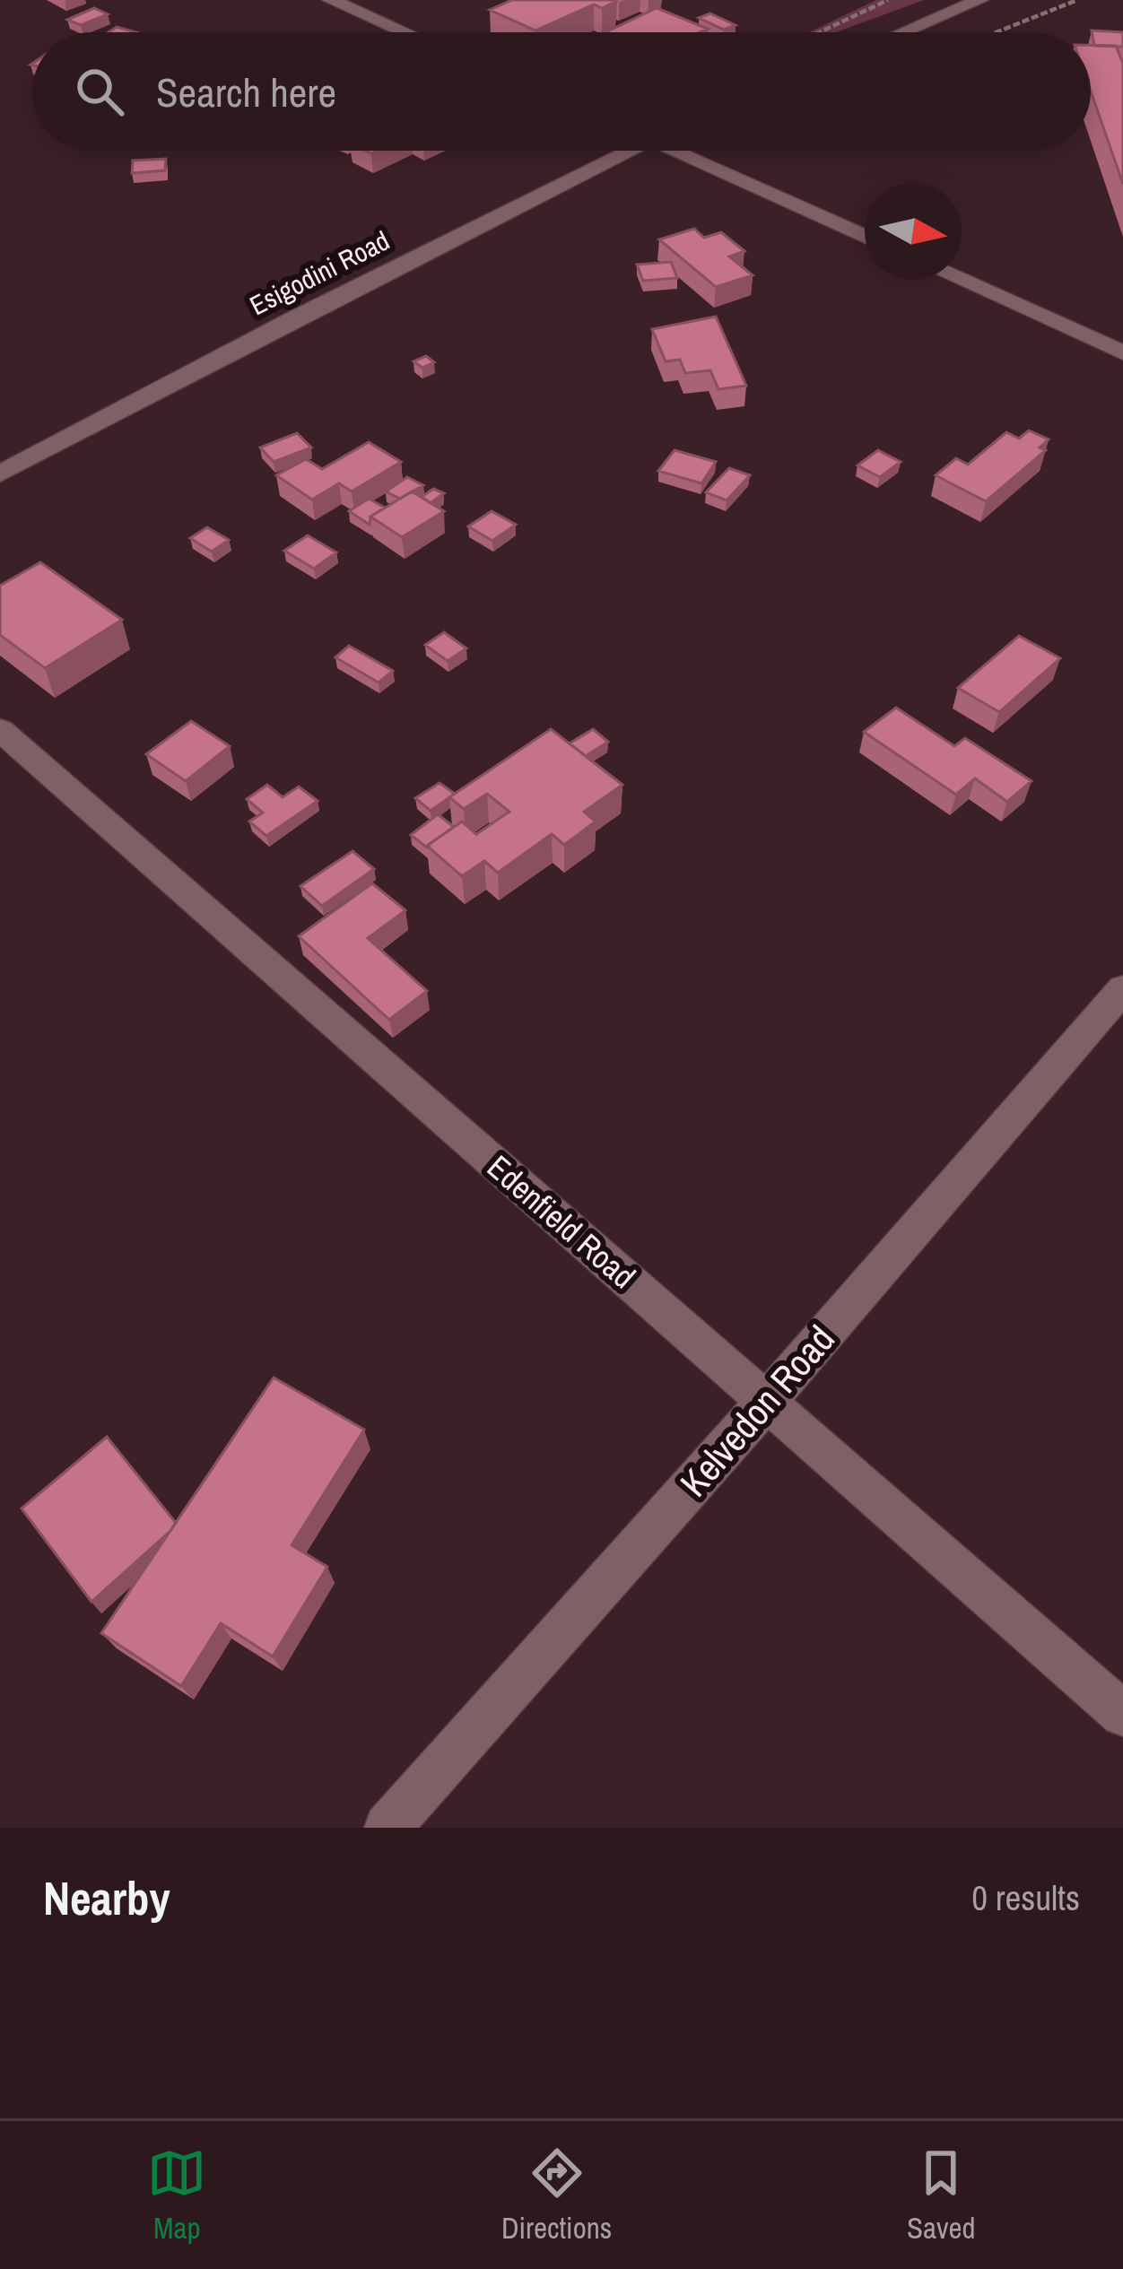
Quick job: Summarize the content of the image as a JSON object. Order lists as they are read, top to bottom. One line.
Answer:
{"streets":{"street":["Esigodini Road","Edenfield Road","Kelvedon Road"]},"crossings":[["Edenfield Road","Kelvedon Road"]],"north":"right","page":{"search":"Search here","heading":["Nearby","0 results"],"nav":["Map","Directions","Saved"]}}
